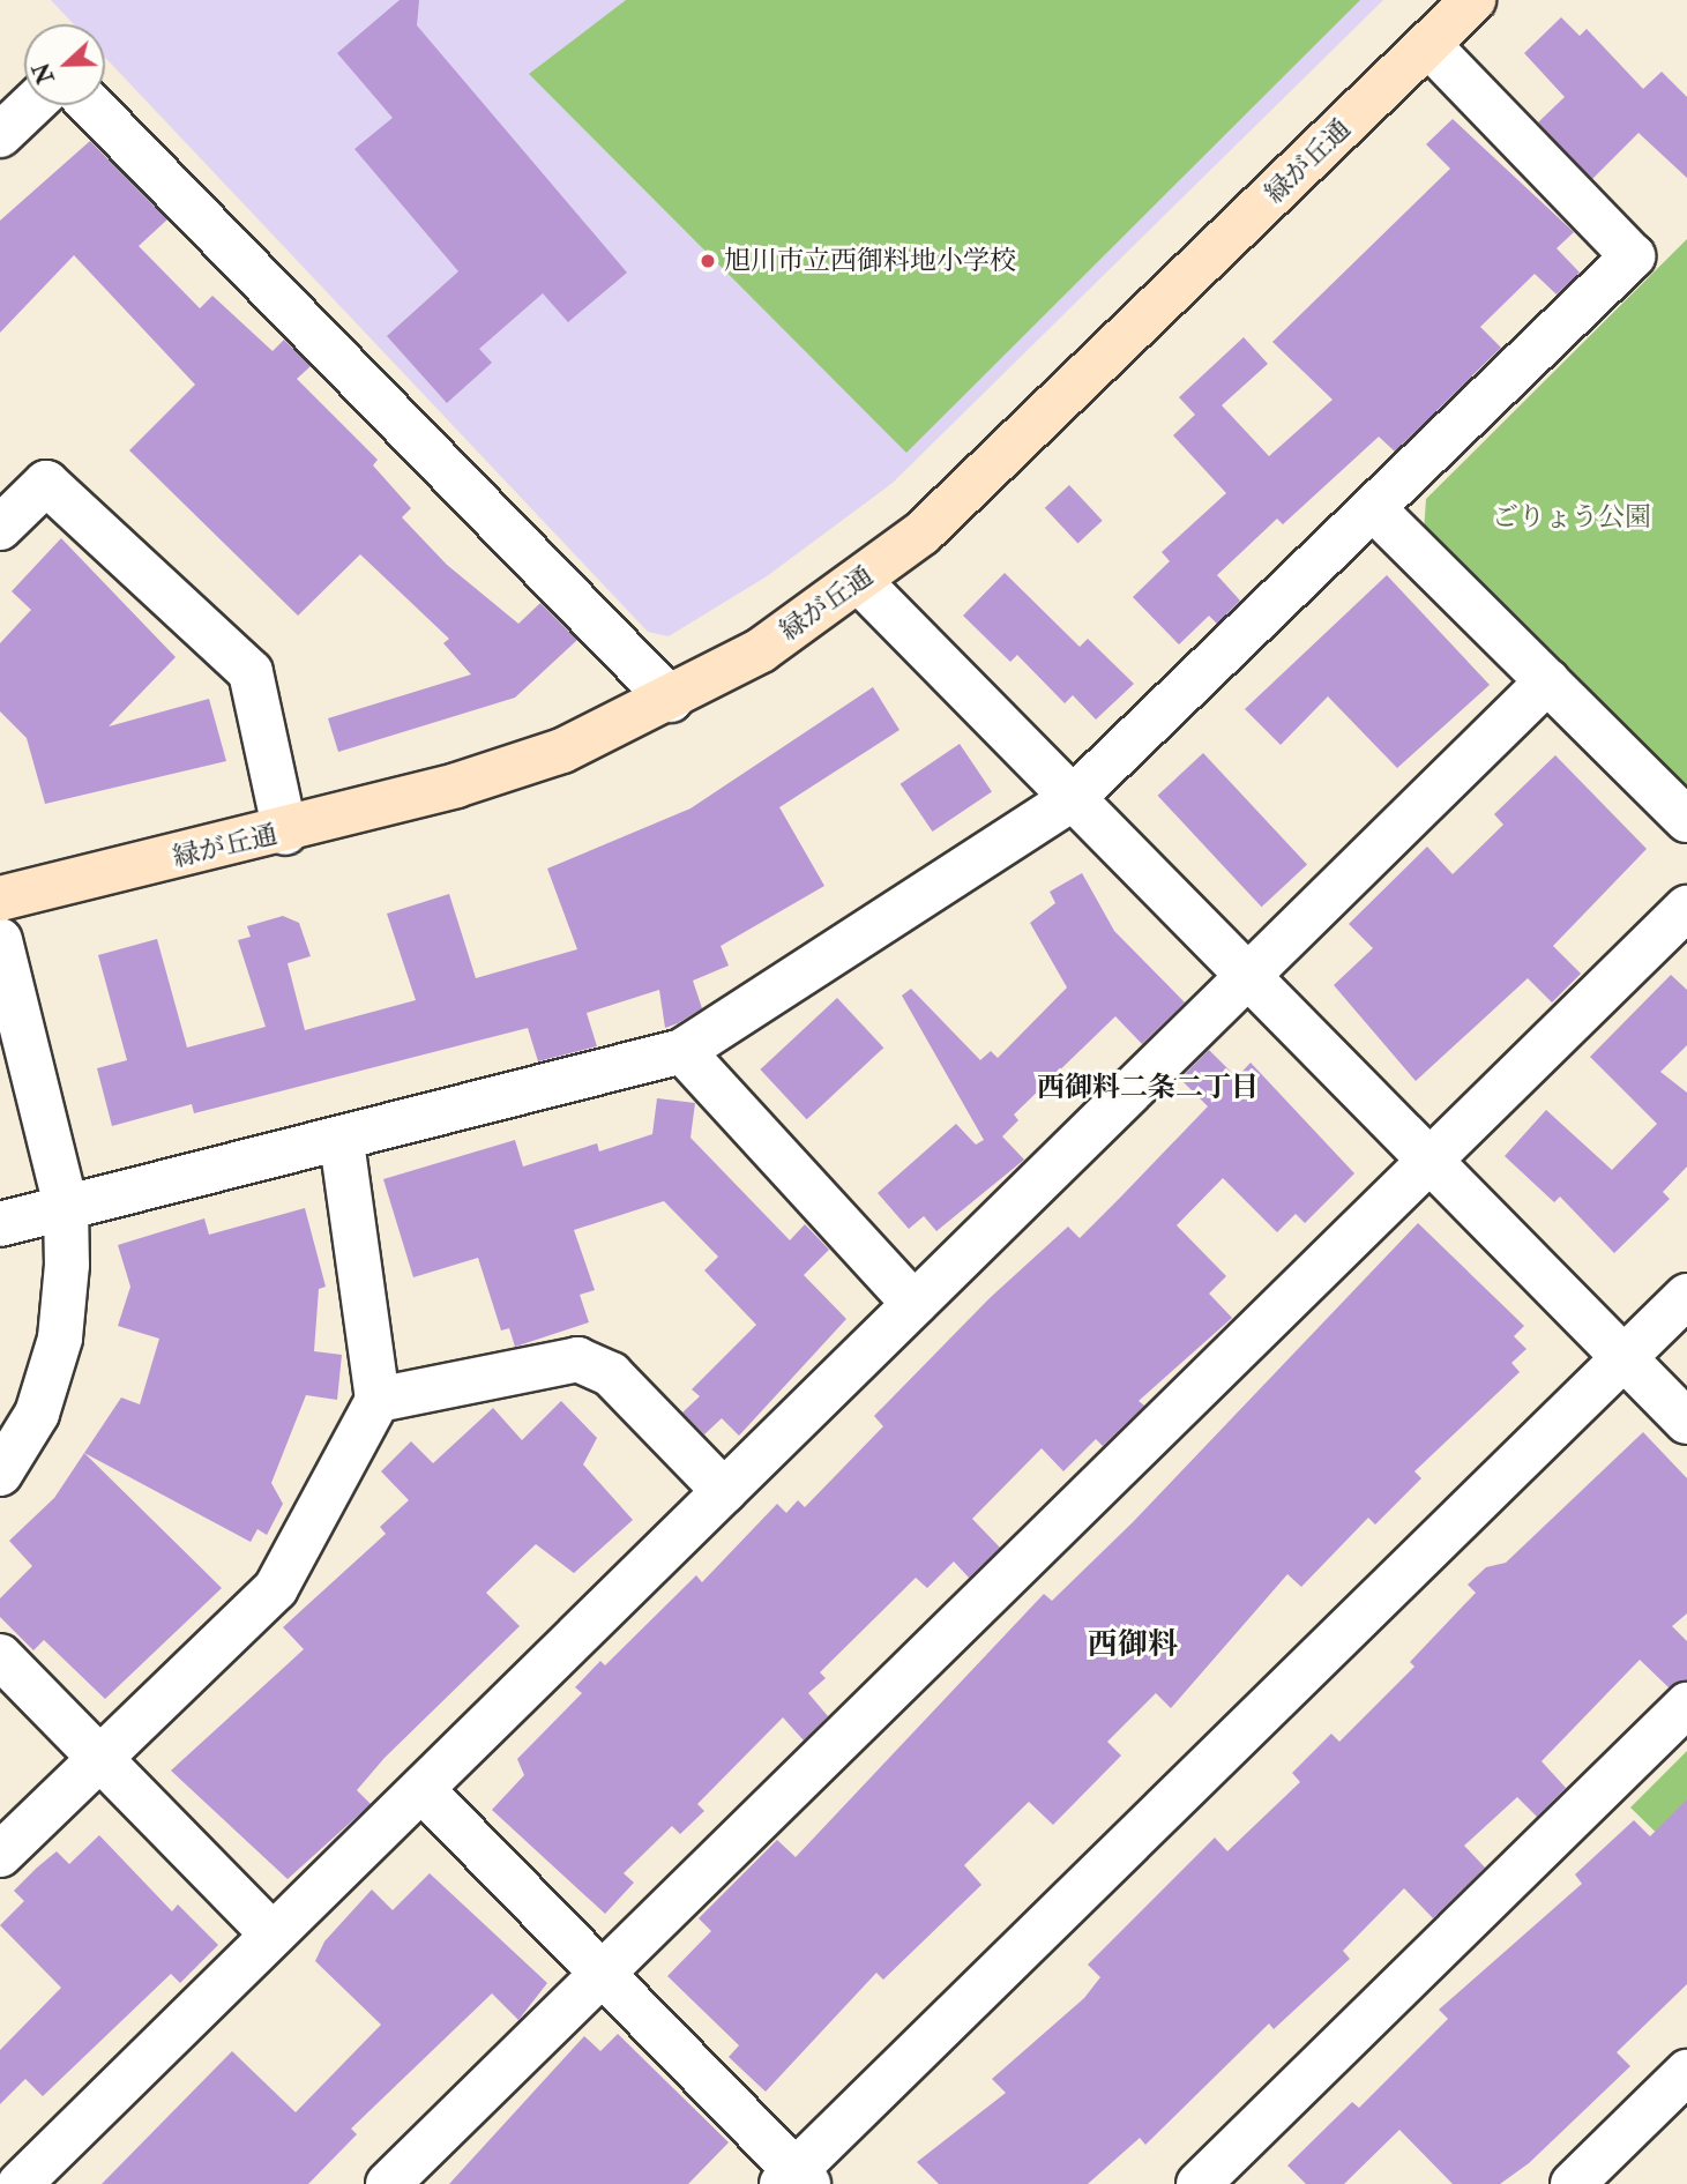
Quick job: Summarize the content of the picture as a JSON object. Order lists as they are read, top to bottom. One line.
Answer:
{"streets":{"street":["緑が丘通"]},"districts":["西御料二条二丁目","西御料"],"parks":["ごりょう公園"],"places":["旭川市立西御料地小学校"],"north":"left"}
